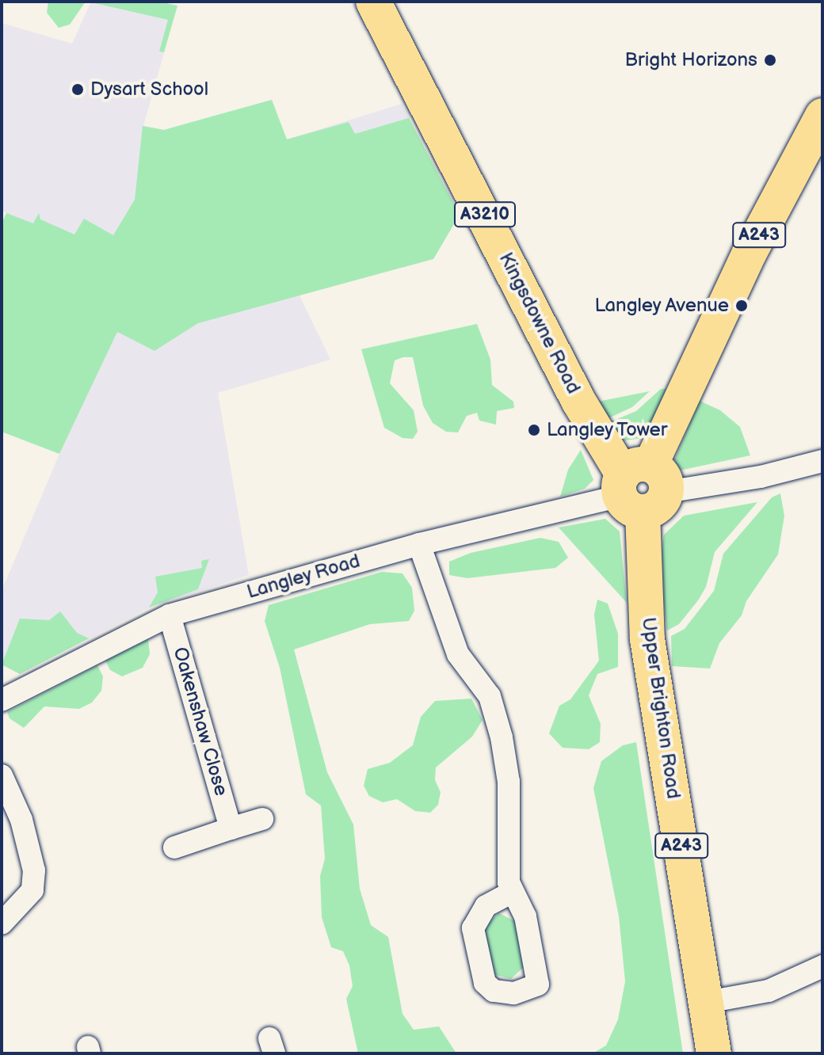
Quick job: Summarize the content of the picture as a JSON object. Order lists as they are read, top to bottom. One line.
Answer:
{"streets":{"main road":["A3210","A243","Kingsdowne Road","Upper Brighton Road"],"street":["Langley Road","Oakenshaw Close"]},"crossings":[["Kingsdowne Road","Langley Road"],["Kingsdowne Road","Upper Brighton Road"],["Langley Road","Upper Brighton Road"],["Langley Road","Oakenshaw Close"]],"places":["Bright Horizons","Dysart School","Langley Avenue","Langley Tower"]}
